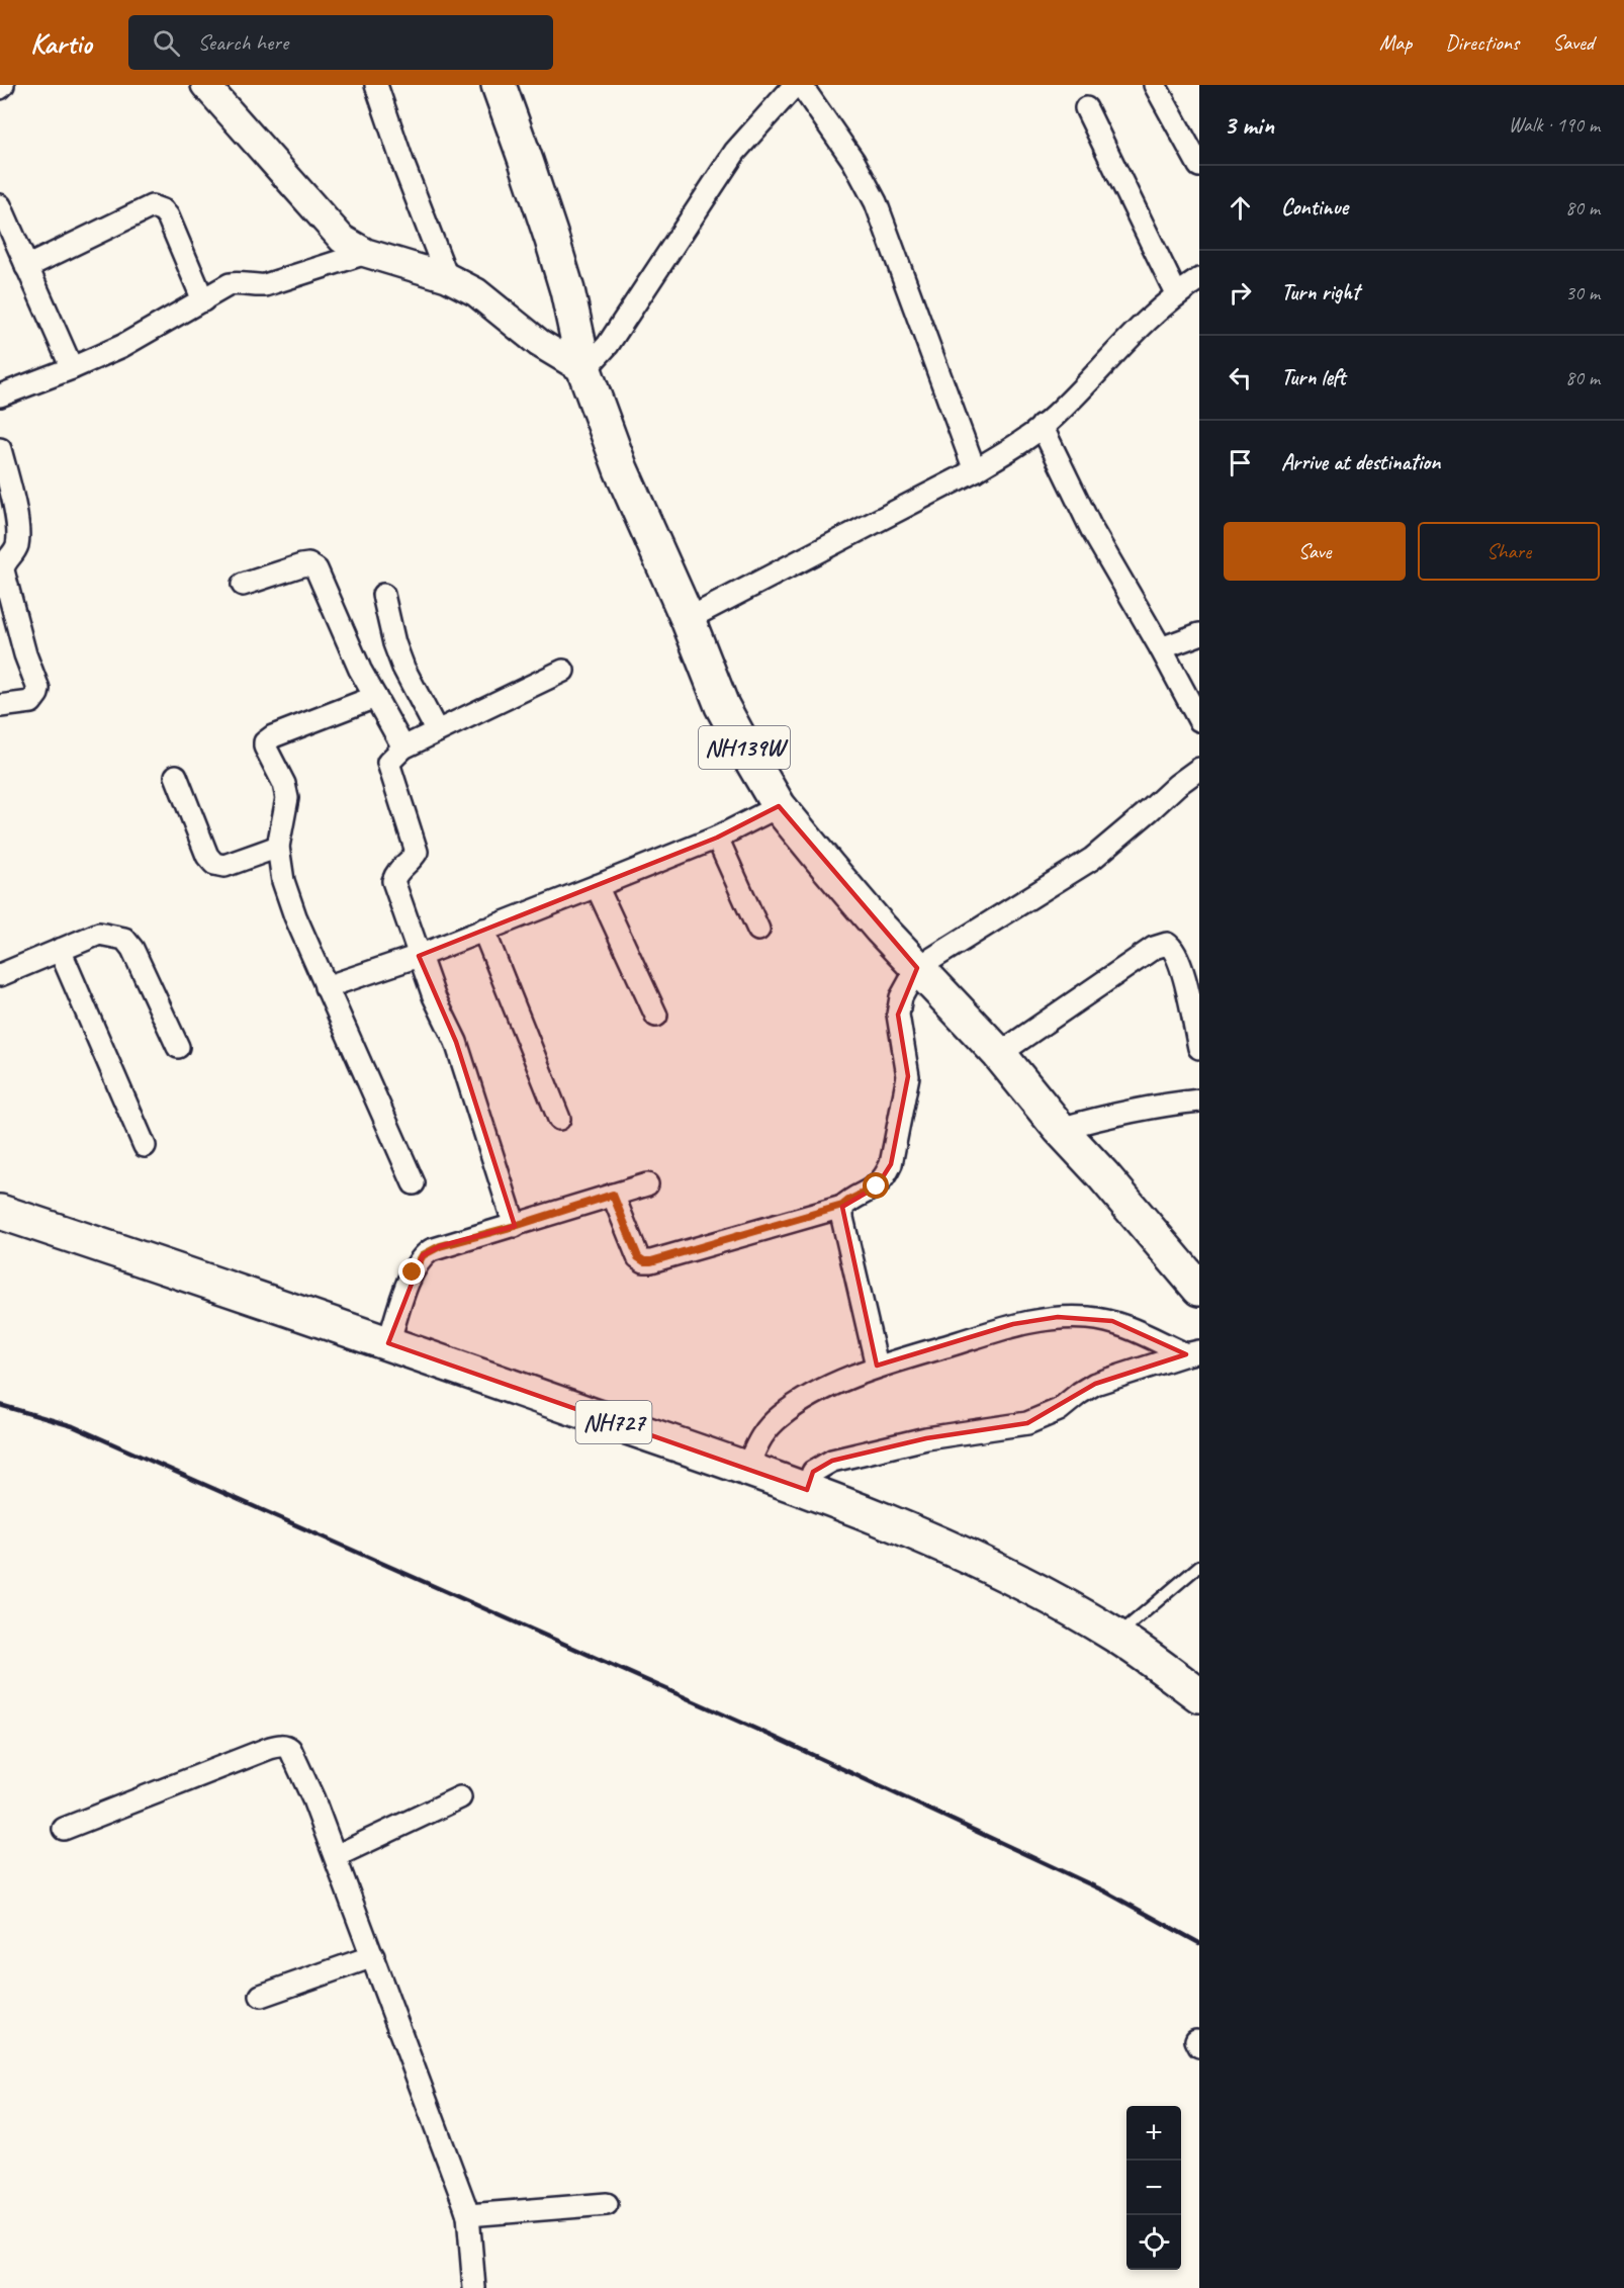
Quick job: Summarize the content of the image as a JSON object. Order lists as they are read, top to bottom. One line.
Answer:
{"streets":{"highway":["NH139W","NH727"]},"page":{"header":"Kartio","search":"Search here","nav":["Map","Directions","Saved"],"heading":["3 min","Walk · 190 m"],"list":[["Continue","80 m"],["Turn right","30 m"],["Turn left","80 m"],"Arrive at destination"],"buttons":["Save","Share"],"map_buttons":["+","−"]}}
